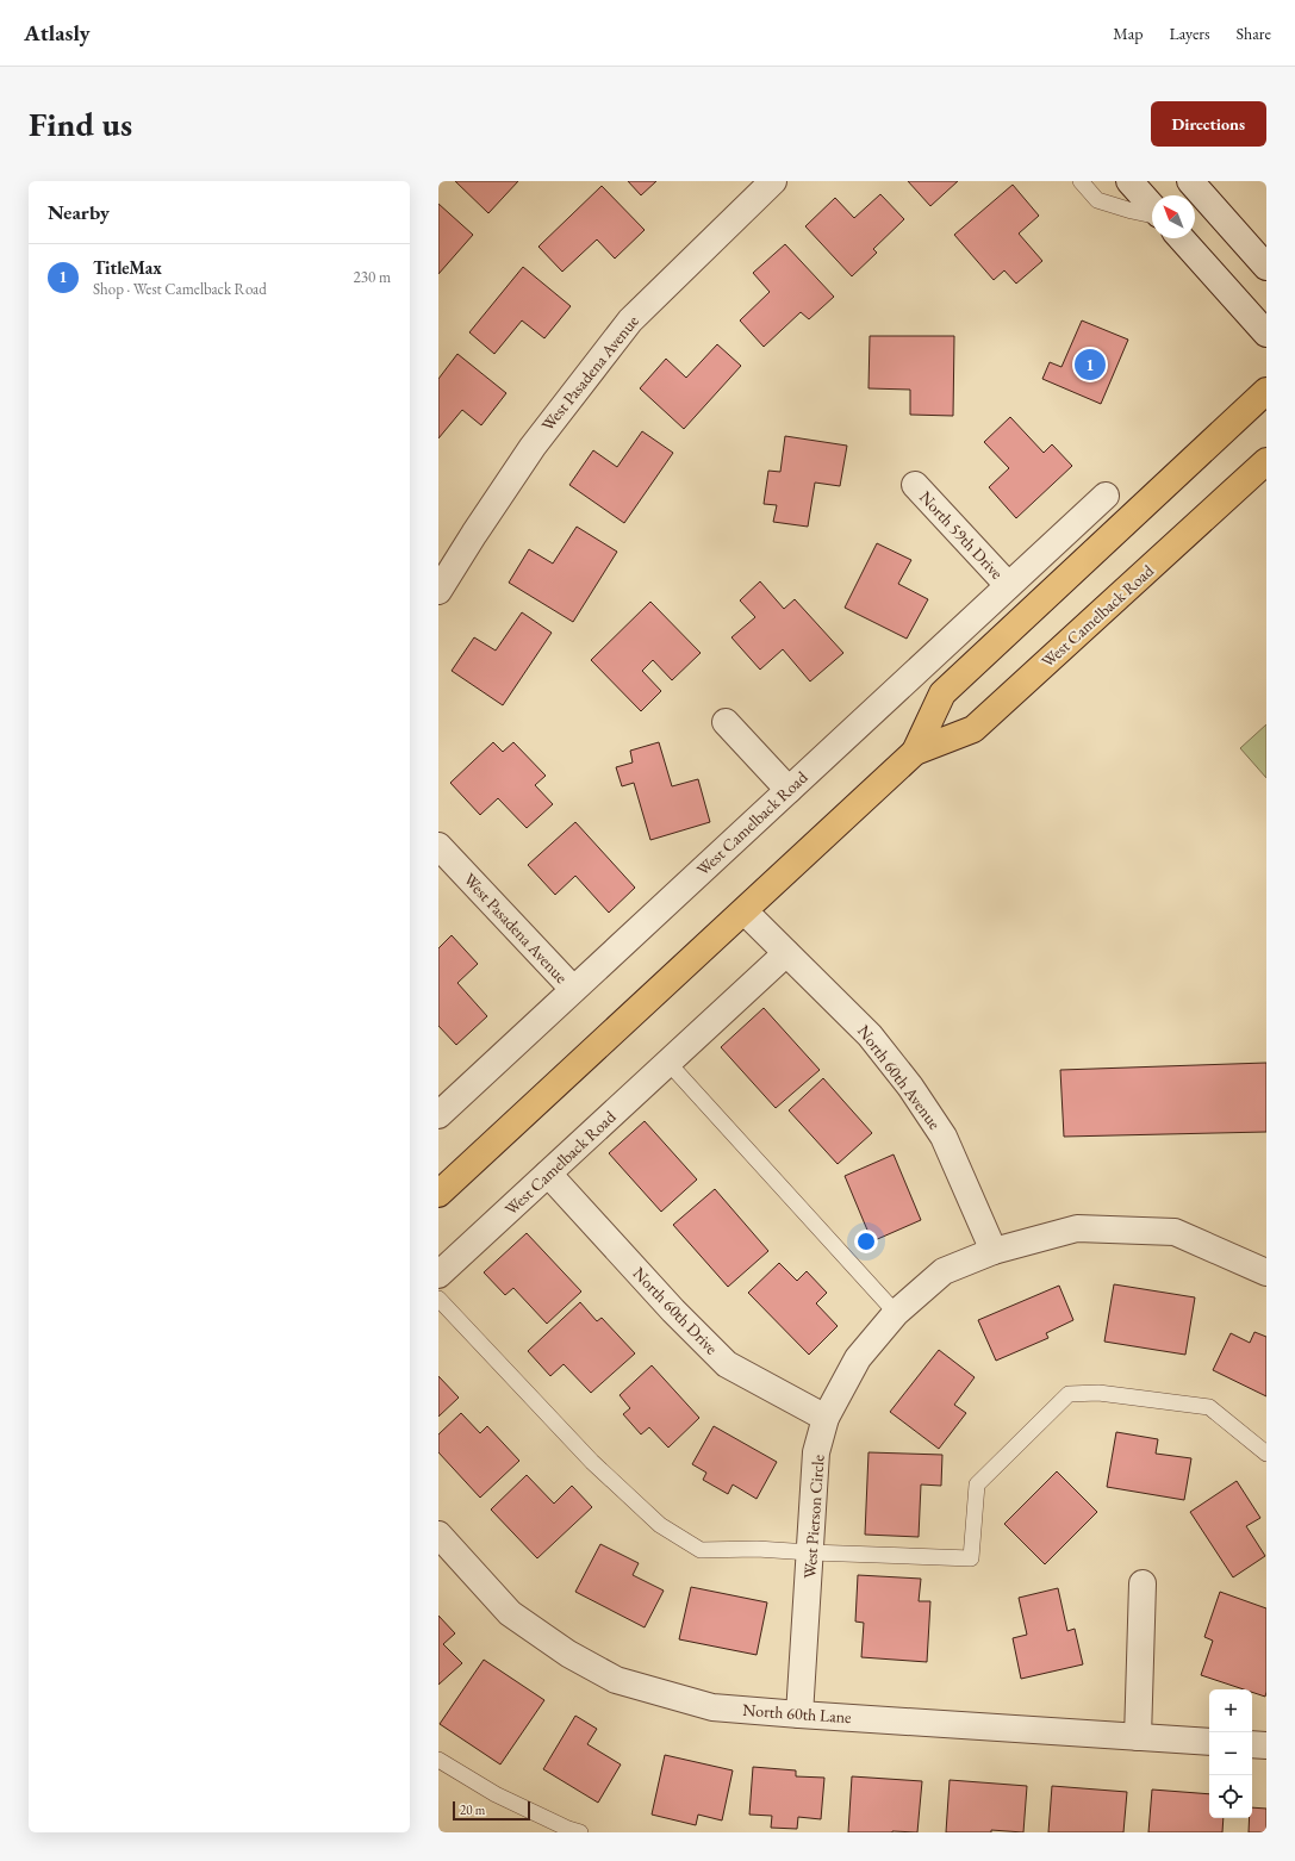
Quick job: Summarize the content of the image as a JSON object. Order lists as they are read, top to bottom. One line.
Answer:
{"streets":{"main road":["West Camelback Road"],"street":["West Pasadena Avenue","North 59th Drive","North 60th Avenue","North 60th Drive","West Pierson Circle","North 60th Lane"]},"crossings":[["West Pasadena Avenue","West Camelback Road"],["North 59th Drive","West Camelback Road"],["West Camelback Road","North 60th Avenue"],["West Camelback Road","North 60th Drive"],["North 60th Avenue","West Pierson Circle"],["North 60th Drive","West Pierson Circle"],["West Pierson Circle","North 60th Lane"]],"scale_bar":"20 m","north":"top left","page":{"header":"Atlasly","nav":["Map","Layers","Share"],"buttons":"Directions","title":"Find us","heading":"Nearby","list":[{"mark":"1","name":"TitleMax","note":"Shop · West Camelback Road","value":"230 m"}],"pins":"1","map_buttons":["+","−"],"scale":"20 m"}}
